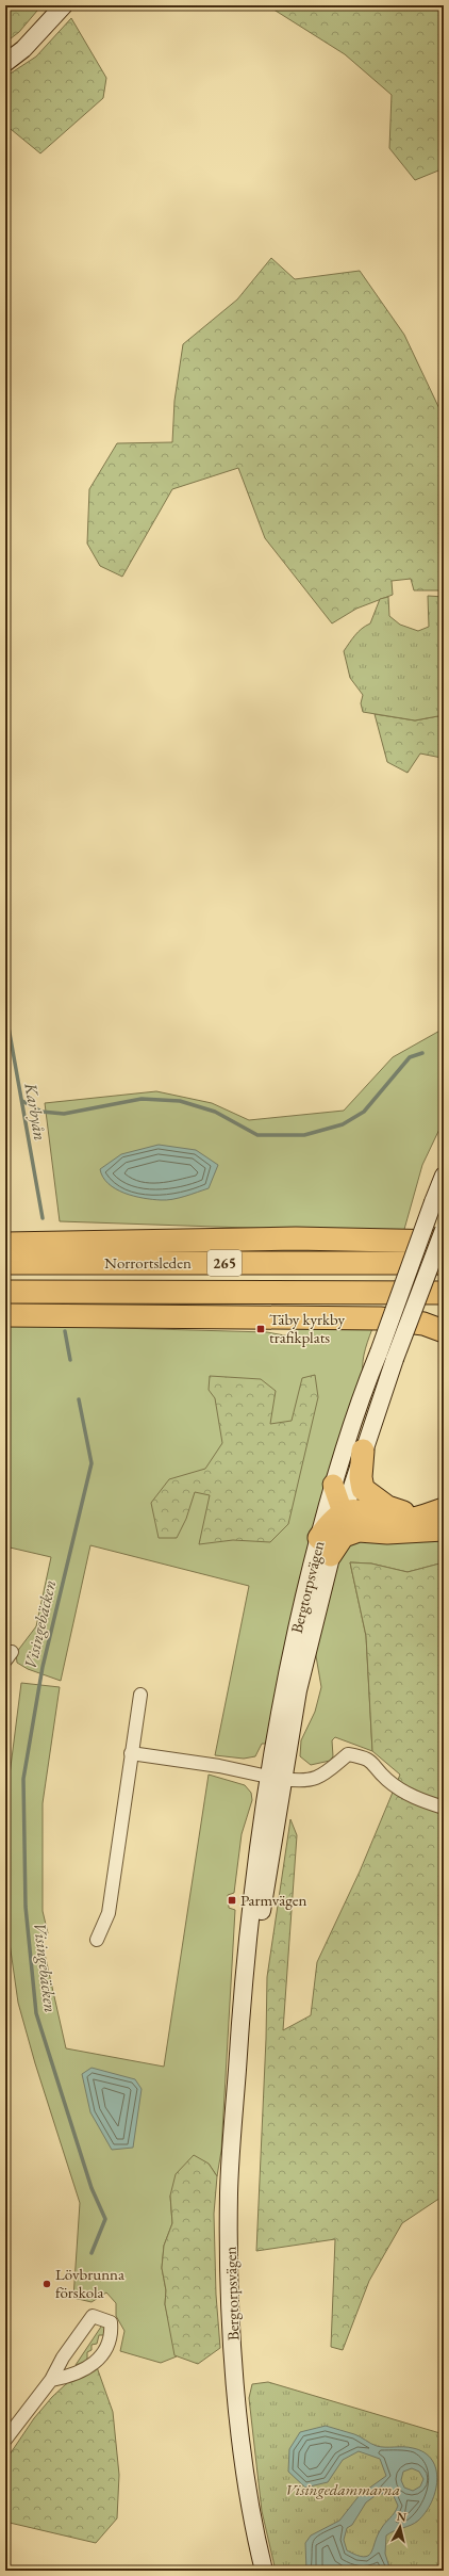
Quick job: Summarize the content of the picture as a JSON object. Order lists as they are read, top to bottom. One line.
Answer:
{"streets":{"highway":["Norrortsleden","265"],"main road":["Bergtorpsvägen"]},"water":["Karbyån","Visingebäcken"],"parks":["Visingedammarna"],"places":{"transit":["Täby kyrkby trafikplats","Parmvägen"],"other":["Lövbrunna förskola"]},"north":"top"}
